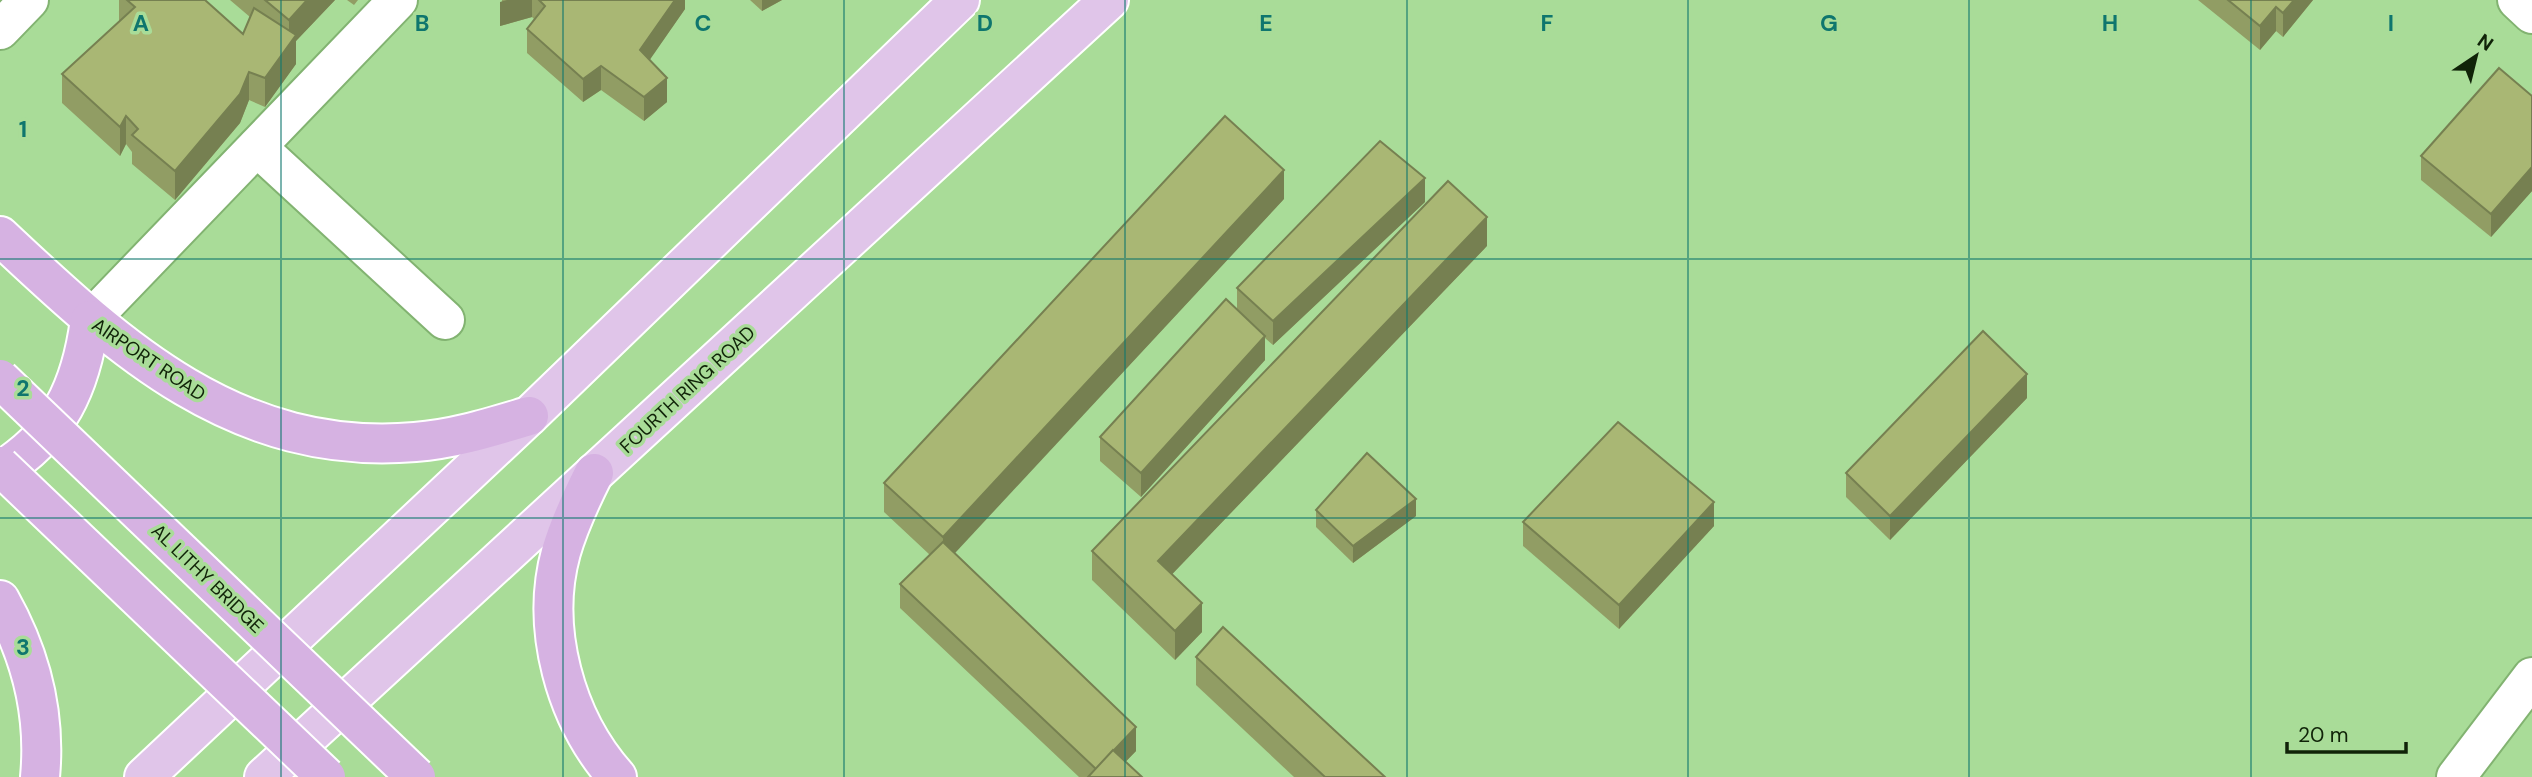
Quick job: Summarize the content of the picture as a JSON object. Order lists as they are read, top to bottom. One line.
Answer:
{"streets":{"highway":["AIRPORT ROAD","AL LITHY BRIDGE"],"main road":["FOURTH RING ROAD"]},"scale_bar":"20 m","north":"top right","grid":{"columns":["A","B","C","D","E","F","G","H","I"],"rows":["1","2","3"]}}
